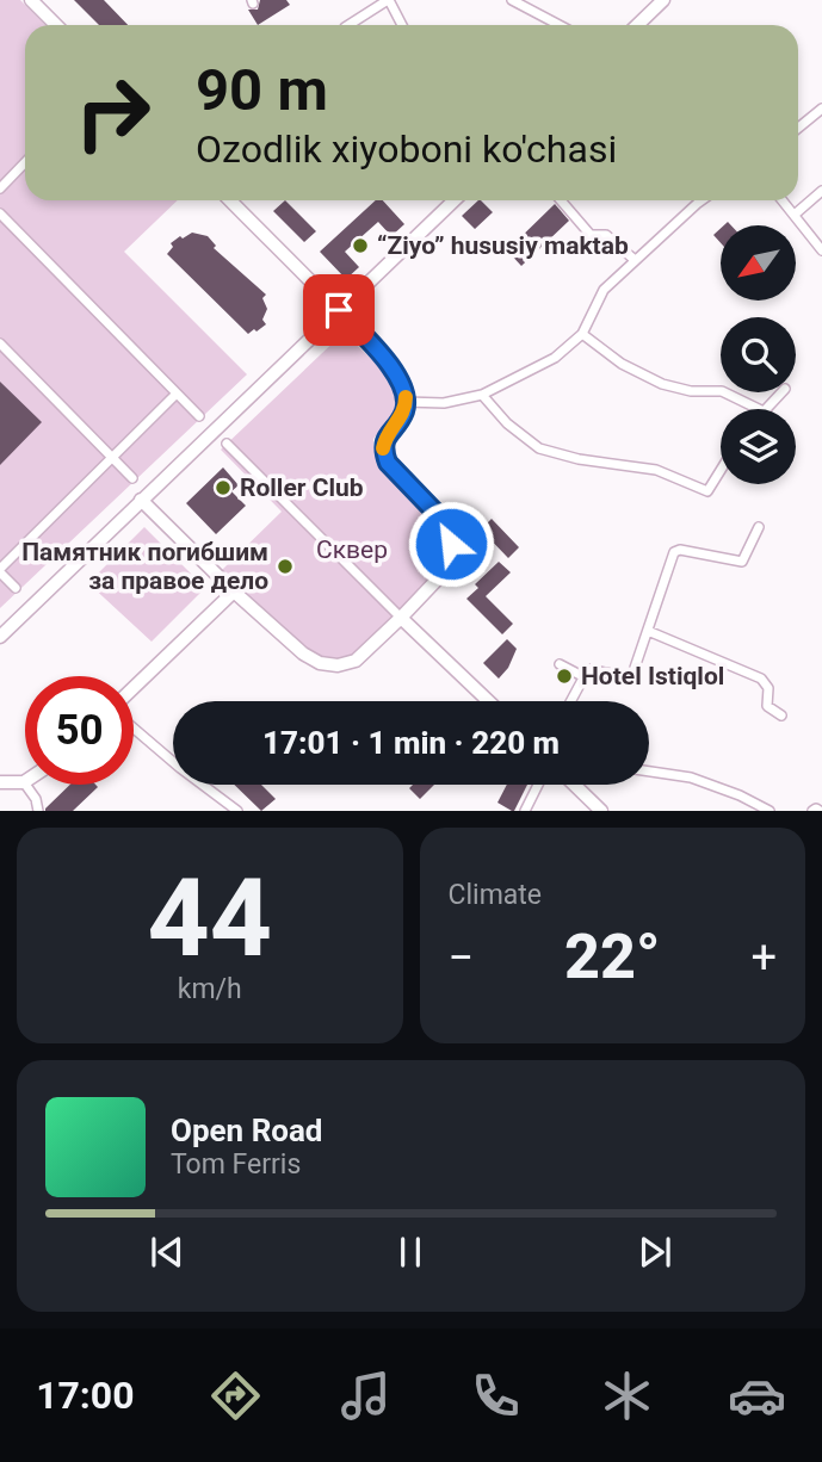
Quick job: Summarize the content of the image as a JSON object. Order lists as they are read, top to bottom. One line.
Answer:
{"parks":["Сквер"],"places":["“Ziyo” hususiy maktab","Roller Club","Памятник погибшим за правое дело","Hotel Istiqlol"],"north":"bottom left","page":{"turn":["90 m","Ozodlik xiyoboni ko'chasi"],"limit":"50","trip":"17:01 · 1 min · 220 m","tile":[["44","km/h"],"Climate"],"heat":["−","22°","+"],"song":["Open Road","Tom Ferris"],"tabs":"17:00"}}
